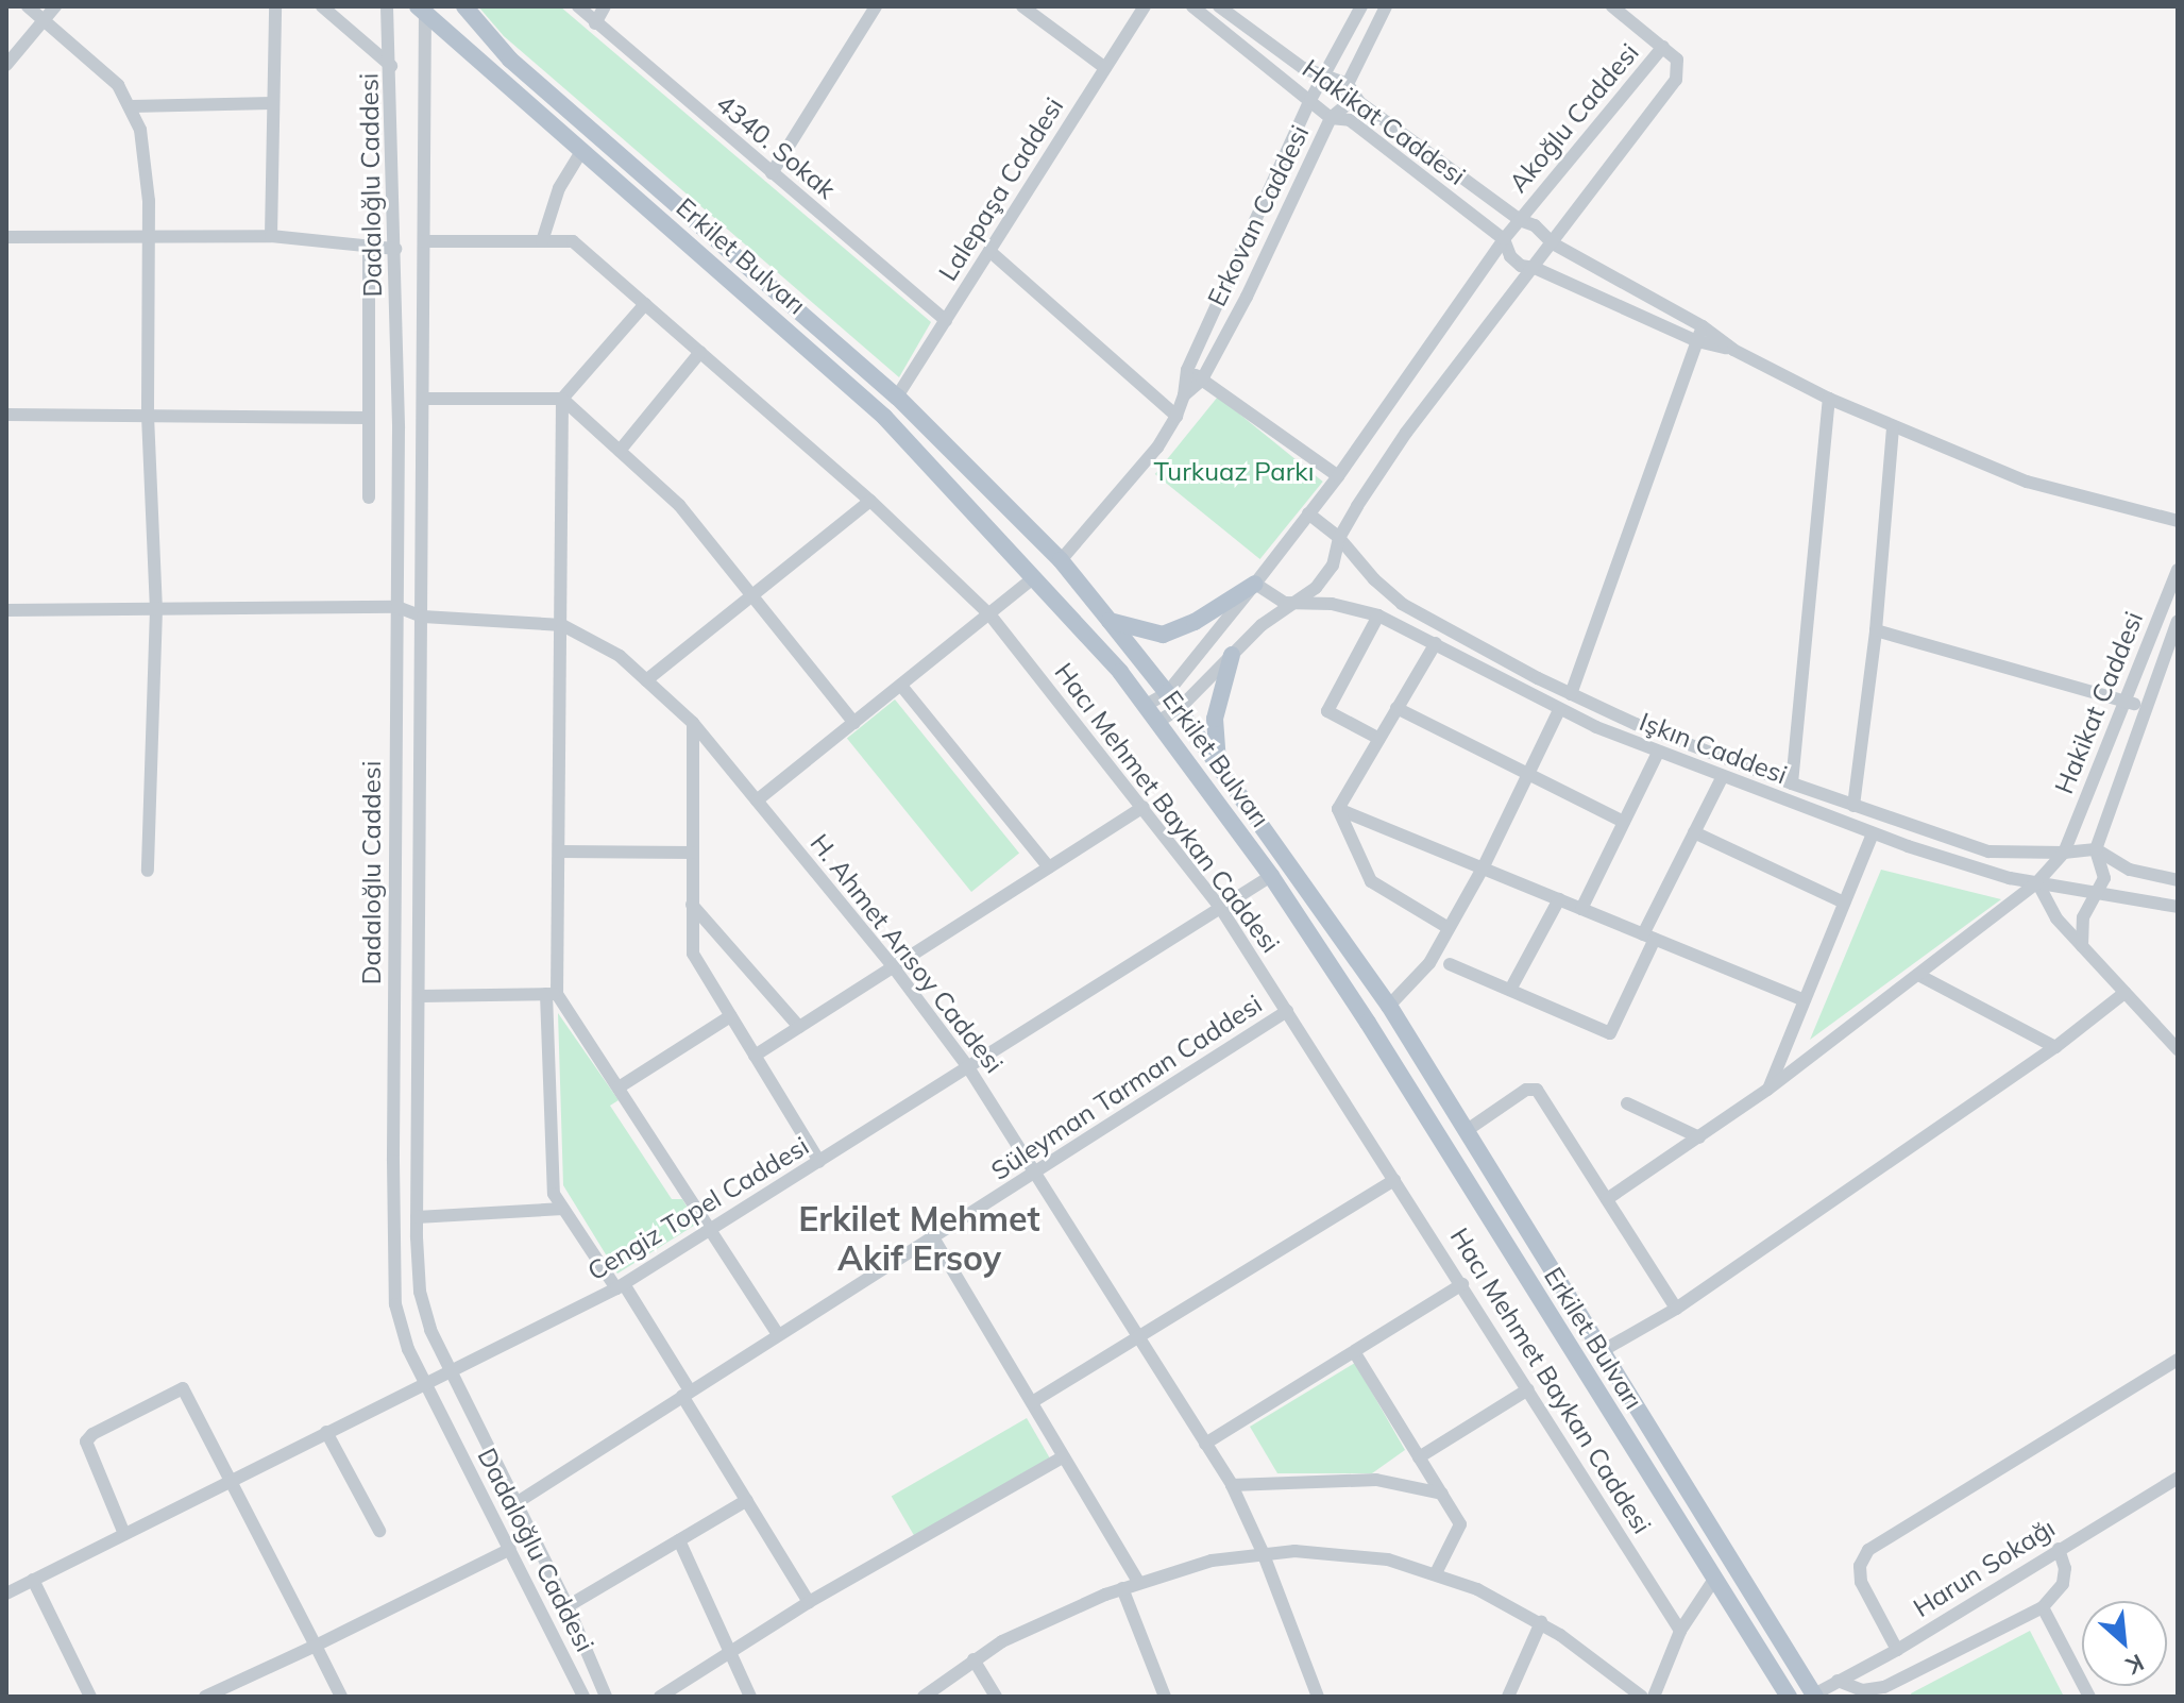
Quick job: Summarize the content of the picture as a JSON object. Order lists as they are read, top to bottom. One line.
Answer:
{"streets":{"main road":["Erkilet Bulvarı"],"street":["Akoğlu Caddesi","Hakikat Caddesi","4340. Sokak","Dadaloğlu Caddesi","Lalepaşa Caddesi","Erkovan Caddesi","Işkın Caddesi","Hacı Mehmet Baykan Caddesi","H. Ahmet Arısoy Caddesi","Süleyman Tarman Caddesi","Cengiz Topel Caddesi","Harun Sokağı"]},"crossings":[["Akoğlu Caddesi","Hakikat Caddesi"],["Akoğlu Caddesi","Erkilet Bulvarı"],["Akoğlu Caddesi","Işkın Caddesi"],["Hakikat Caddesi","Erkovan Caddesi"],["Hakikat Caddesi","Işkın Caddesi"],["4340. Sokak","Lalepaşa Caddesi"],["Dadaloğlu Caddesi","Erkilet Bulvarı"],["Dadaloğlu Caddesi","Hacı Mehmet Baykan Caddesi"],["Dadaloğlu Caddesi","H. Ahmet Arısoy Caddesi"],["Dadaloğlu Caddesi","Süleyman Tarman Caddesi"],["Dadaloğlu Caddesi","Cengiz Topel Caddesi"],["Lalepaşa Caddesi","Erkilet Bulvarı"],["Erkovan Caddesi","Erkilet Bulvarı"],["Erkilet Bulvarı","Cengiz Topel Caddesi"],["Erkilet Bulvarı","Harun Sokağı"],["Hacı Mehmet Baykan Caddesi","Süleyman Tarman Caddesi"],["Hacı Mehmet Baykan Caddesi","Cengiz Topel Caddesi"],["H. Ahmet Arısoy Caddesi","Süleyman Tarman Caddesi"],["H. Ahmet Arısoy Caddesi","Cengiz Topel Caddesi"]],"districts":["Erkilet Mehmet Akif Ersoy"],"parks":["Turkuaz Parkı"],"north":"bottom right"}
